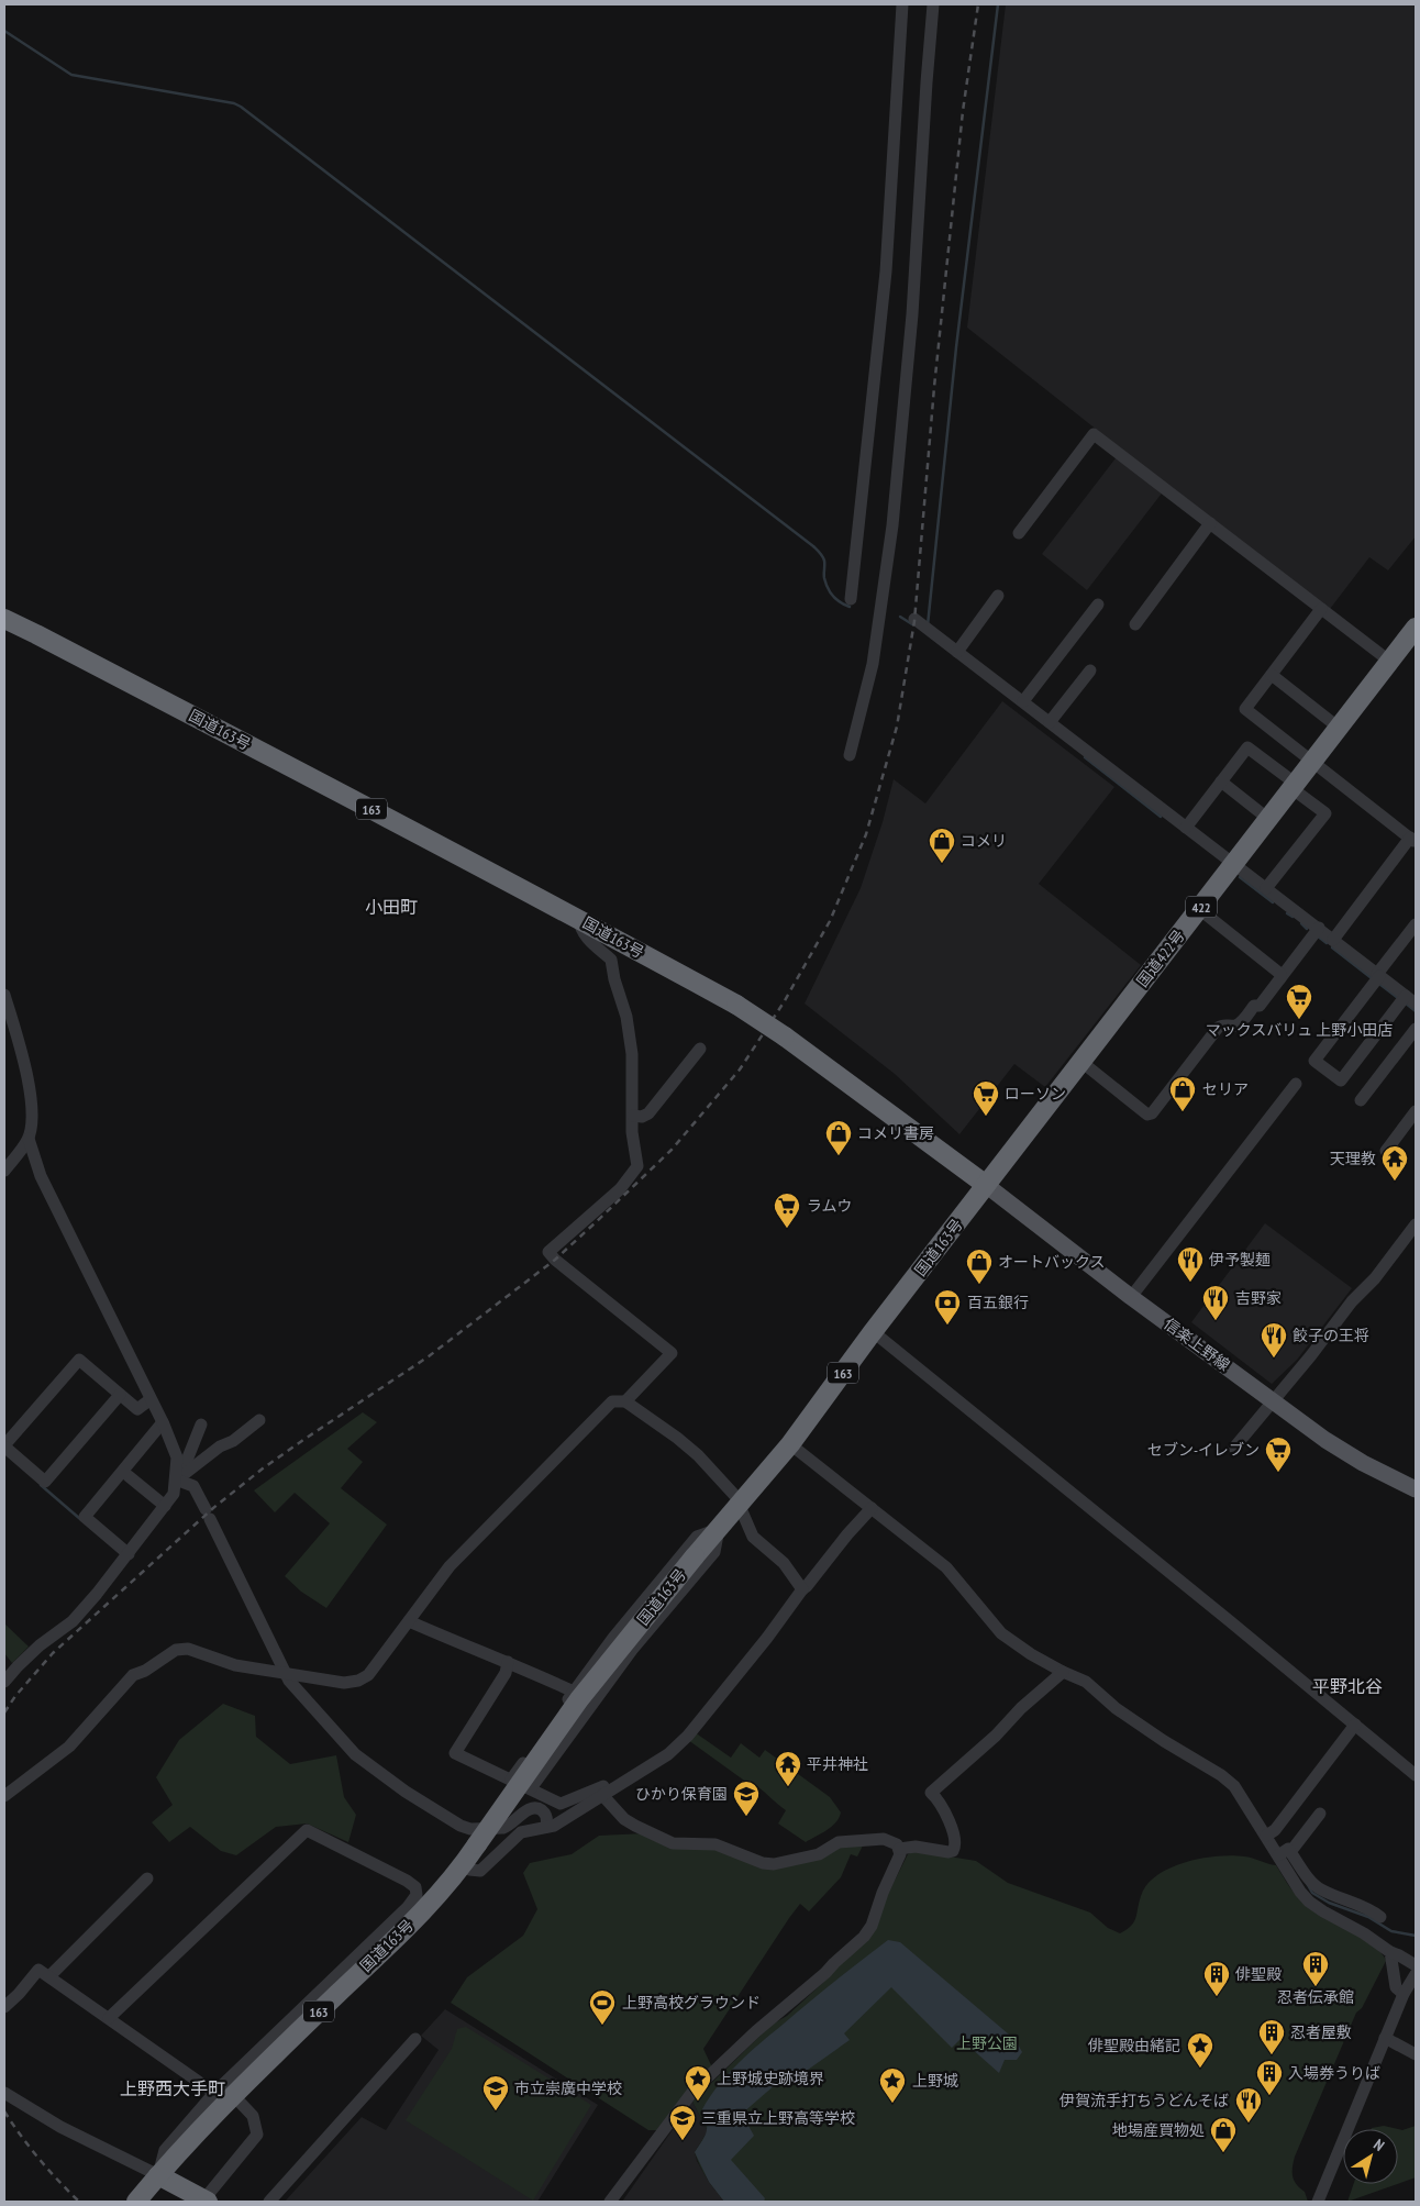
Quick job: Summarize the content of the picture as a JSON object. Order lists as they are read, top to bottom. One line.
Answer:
{"streets":{"highway":["国道163号","163","422","国道422号"],"main road":["信楽上野線"]},"crossings":[["国道163号","国道422号"],["国道163号","信楽上野線"],["国道422号","信楽上野線"]],"districts":["小田町","平野北谷","上野西大手町"],"parks":["上野公園"],"places":{"shop":["コメリ","セリア","コメリ書房","オートバックス","地場産買物処"],"supermarket":["マックスバリュ 上野小田店","ローソン","ラムウ","セブン-イレブン"],"temple":["天理教","平井神社"],"restaurant":["伊予製麺","吉野家","餃子の王将","伊賀流手打ちうどんそば"],"bank":["百五銀行"],"school or university":["ひかり保育園","市立崇廣中学校","三重県立上野高等学校"],"building":["忍者伝承館","俳聖殿","忍者屋敷","入場券うりば"],"sports":["上野高校グラウンド"],"place":["俳聖殿由緒記","上野城史跡境界","上野城"]},"north":"top right"}
